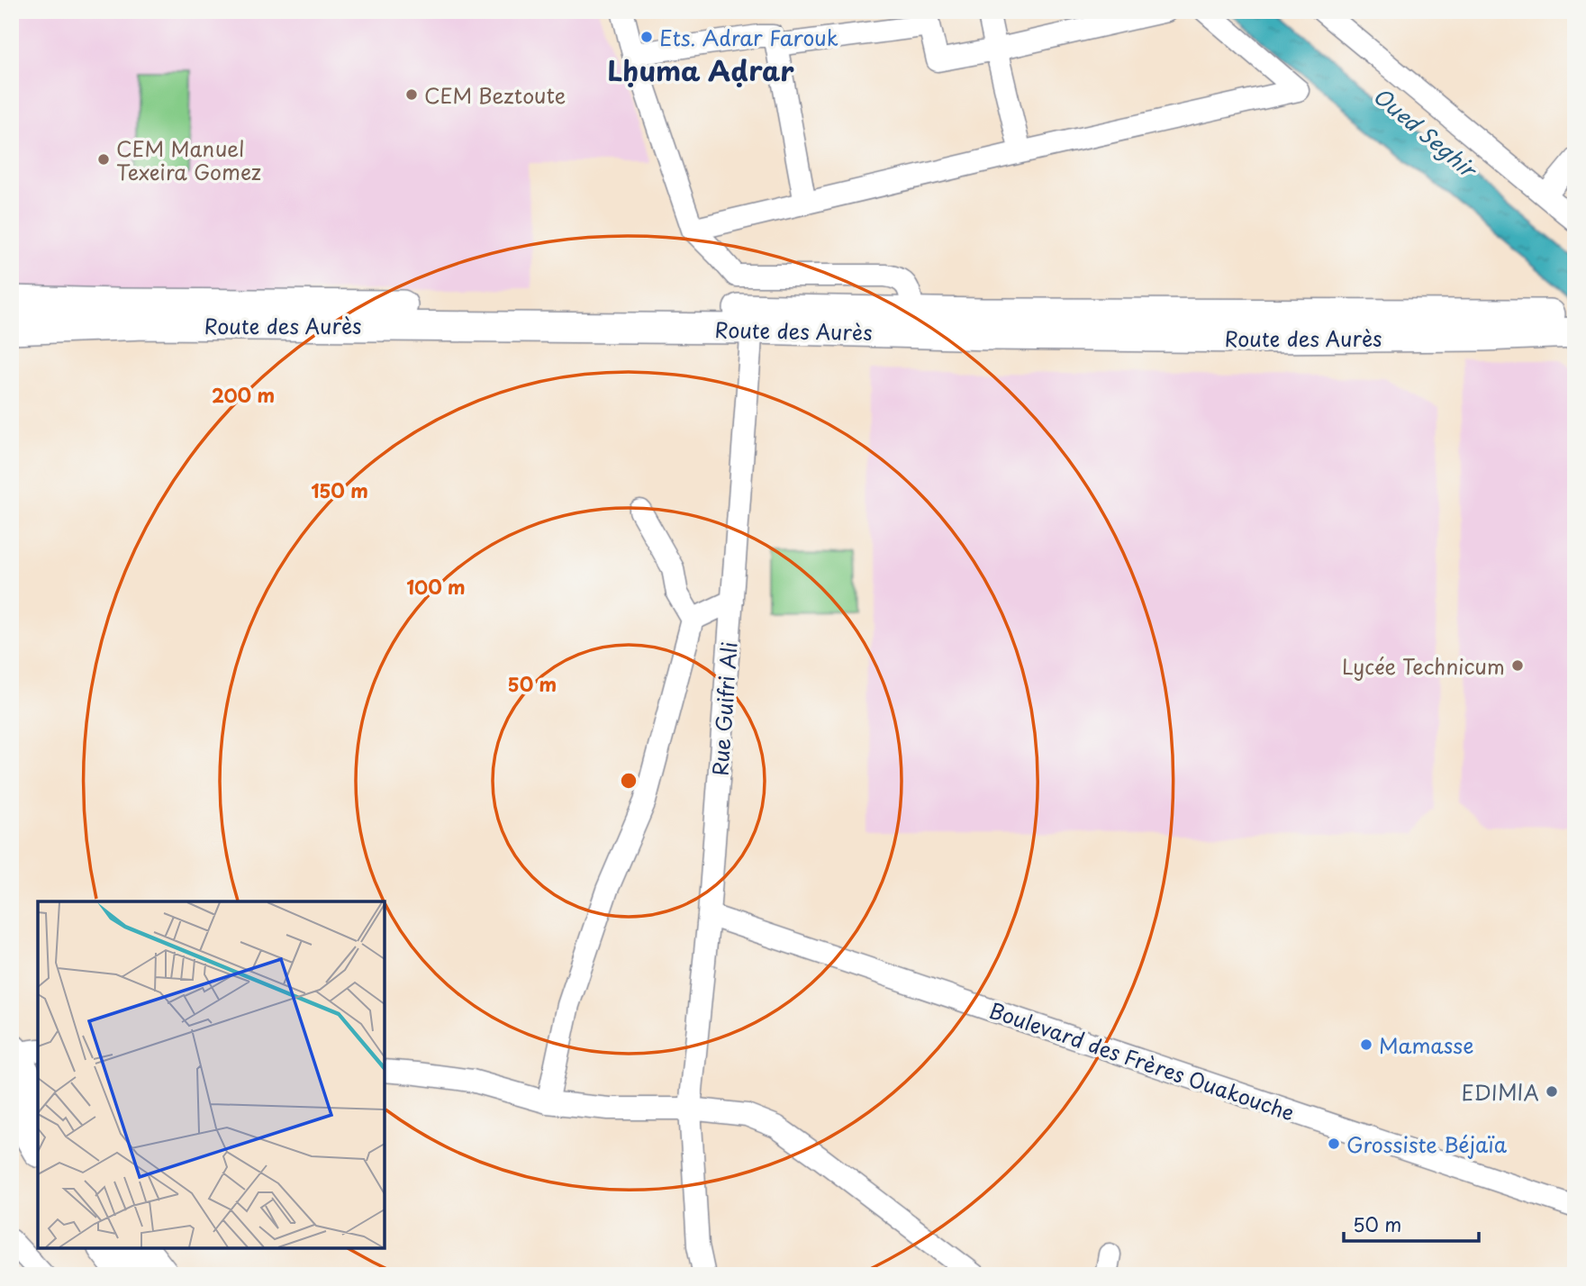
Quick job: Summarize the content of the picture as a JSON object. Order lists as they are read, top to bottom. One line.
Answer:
{"streets":{"street":["Route des Aurès","Rue Guifri Ali","Boulevard des Frères Ouakouche"]},"crossings":[["Route des Aurès","Rue Guifri Ali"],["Rue Guifri Ali","Boulevard des Frères Ouakouche"]],"districts":["Lḥuma Aḍrar"],"water":["Oued Seghir"],"places":["Ets. Adrar Farouk","CEM Beztoute","CEM Manuel Texeira Gomez","Lycée Technicum","Mamasse","EDIMIA","Grossiste Béjaïa"],"scale_bar":"50 m","rings":["200 m","150 m","100 m","50 m"]}
